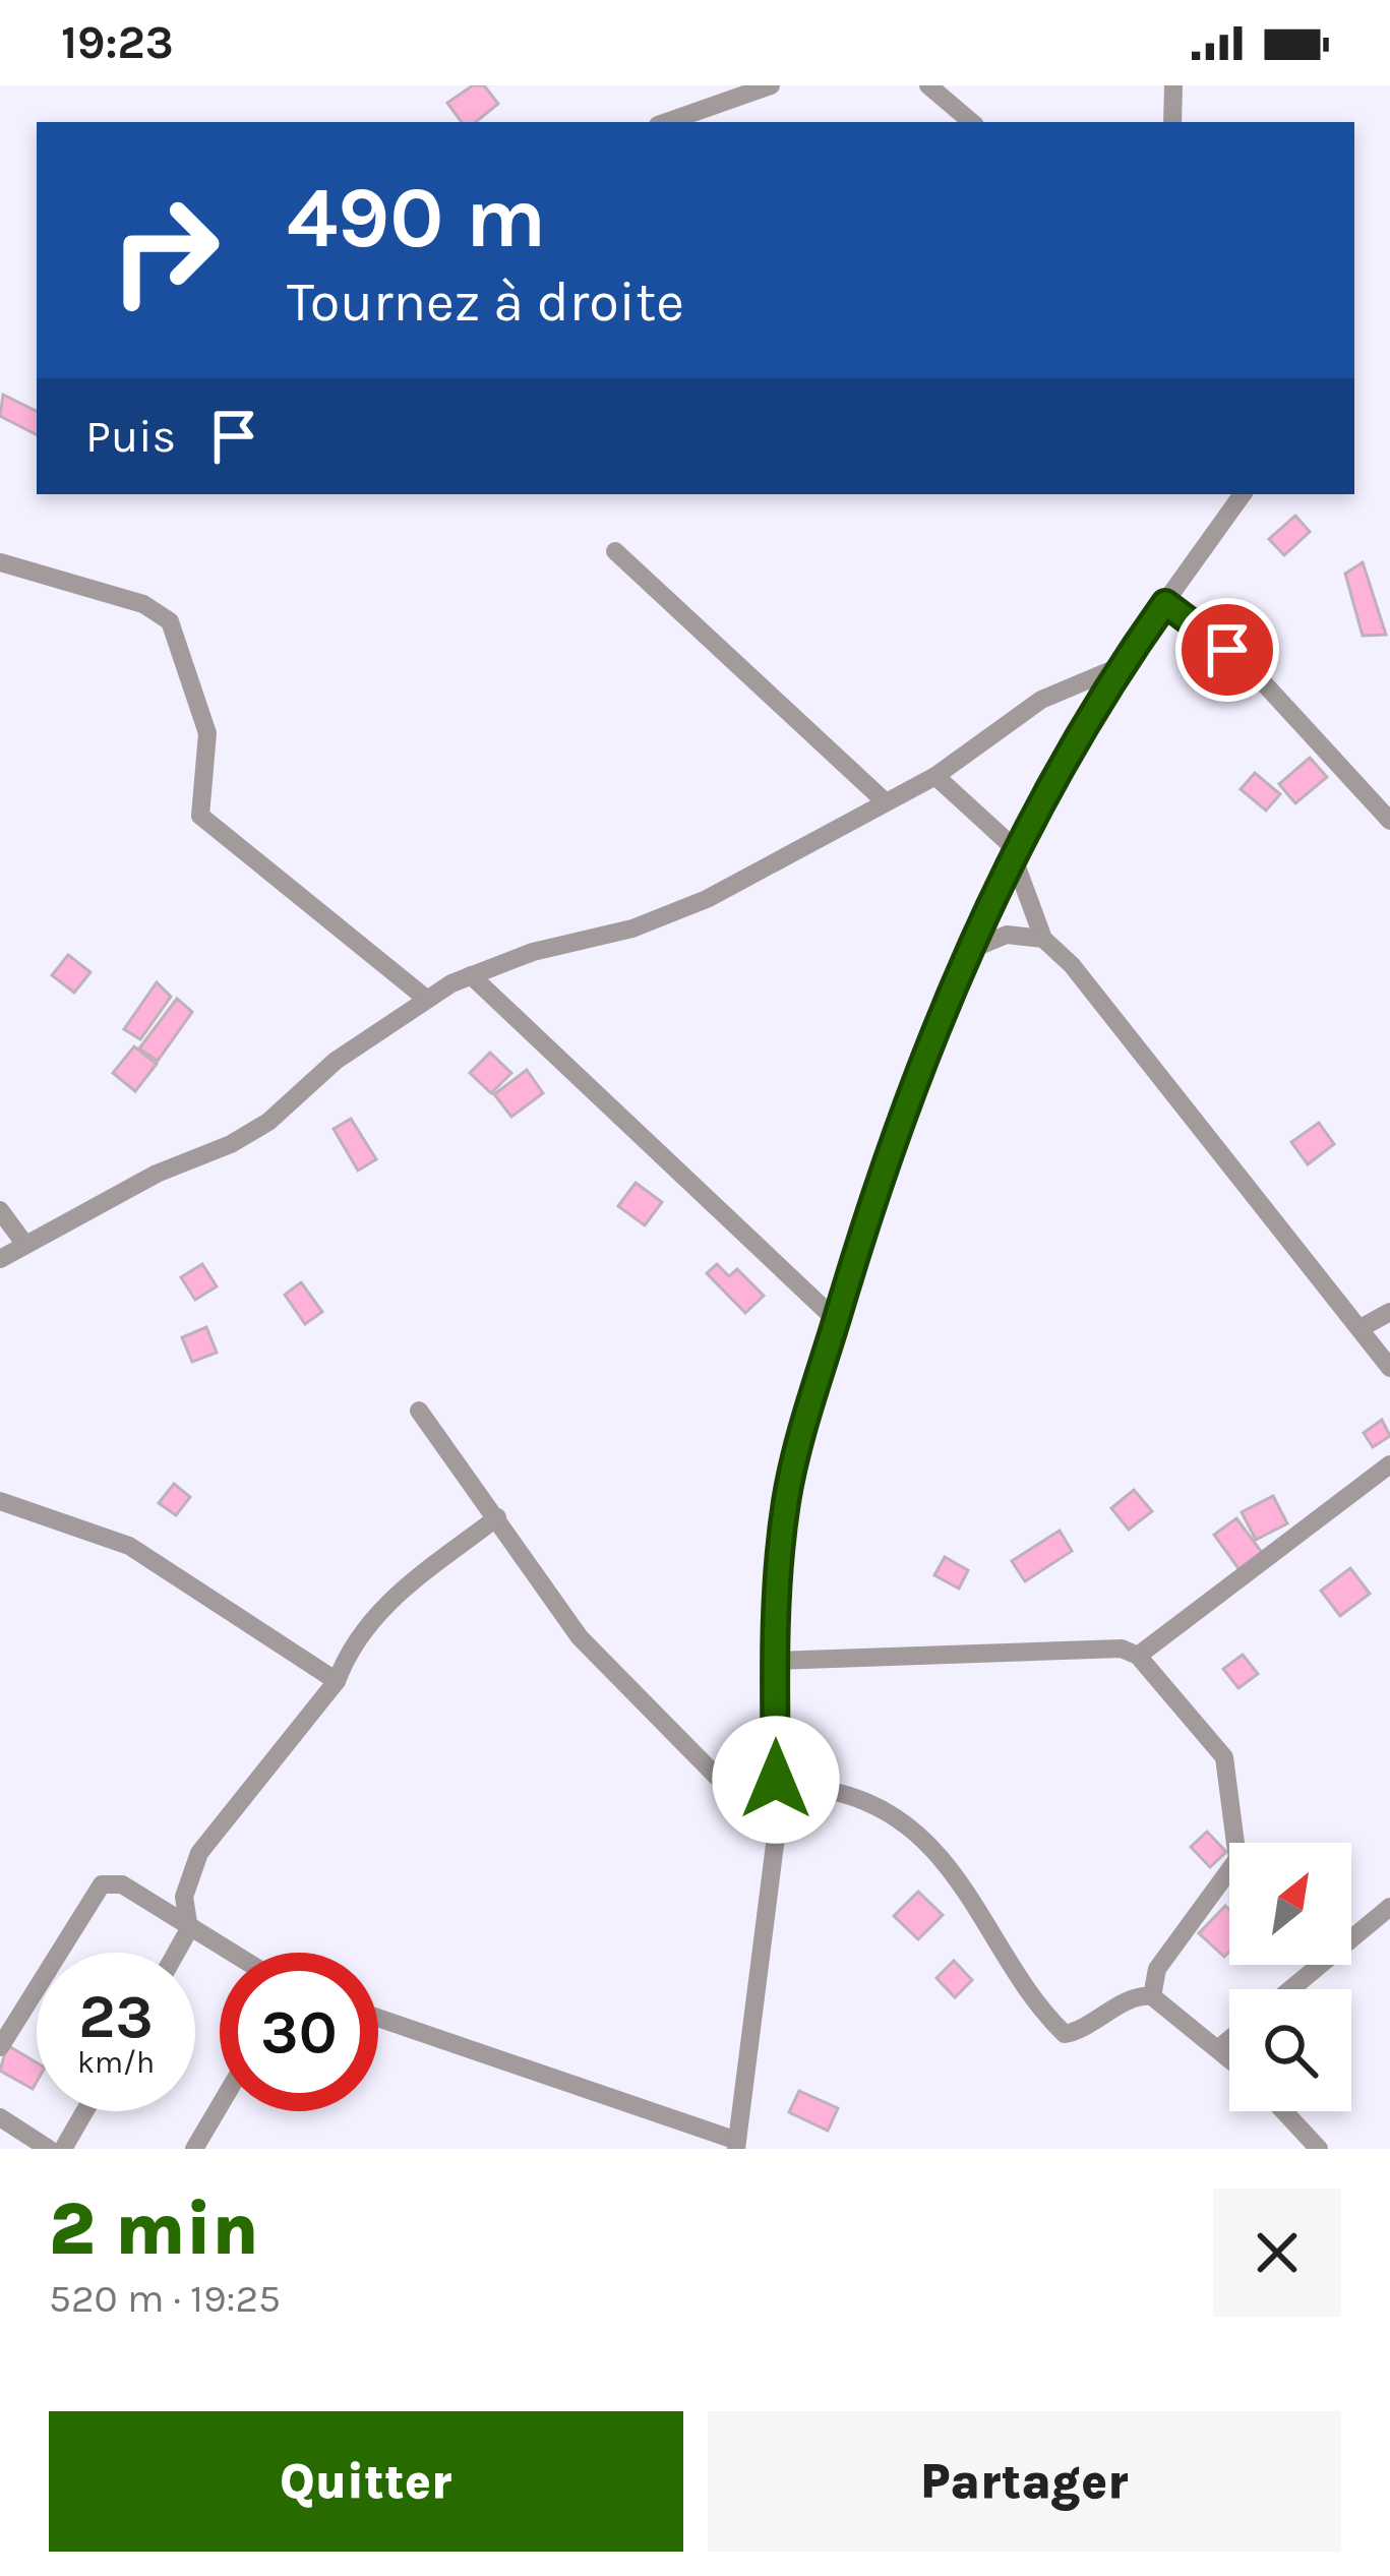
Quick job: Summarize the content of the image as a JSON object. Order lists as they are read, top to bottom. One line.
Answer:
{"north":"top right","page":{"status":"19:23","turn":["490 m","Tournez à droite"],"then":"Puis","speed":"23 km/h","limit":"30","heading":["2 min","520 m · 19:25"],"buttons":["Quitter","Partager"]}}
